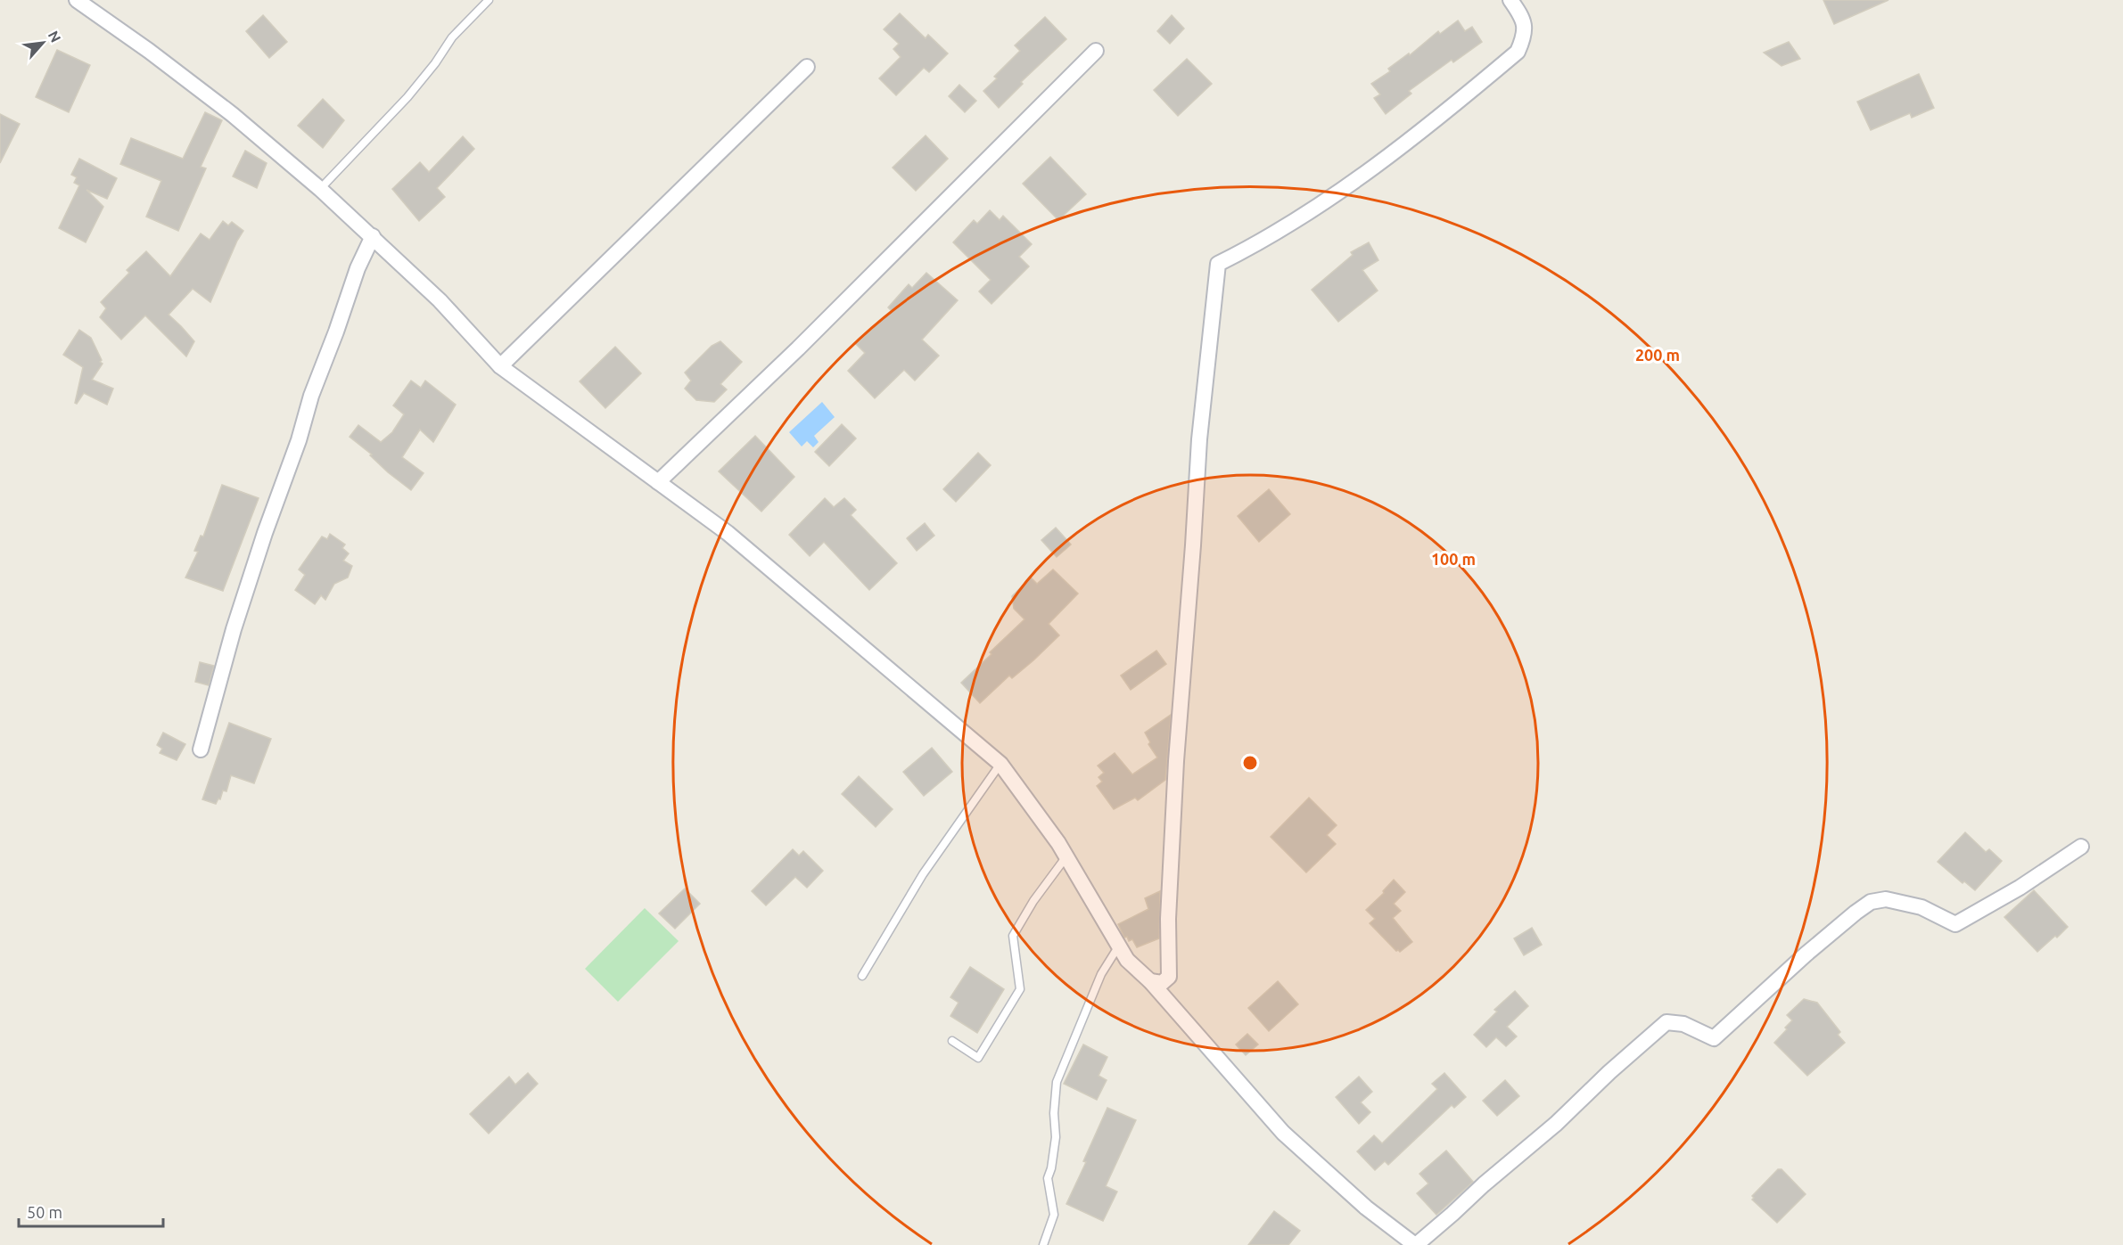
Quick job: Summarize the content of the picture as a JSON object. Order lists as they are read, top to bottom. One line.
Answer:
{"scale_bar":"50 m","north":"top right","rings":["200 m","100 m"]}
